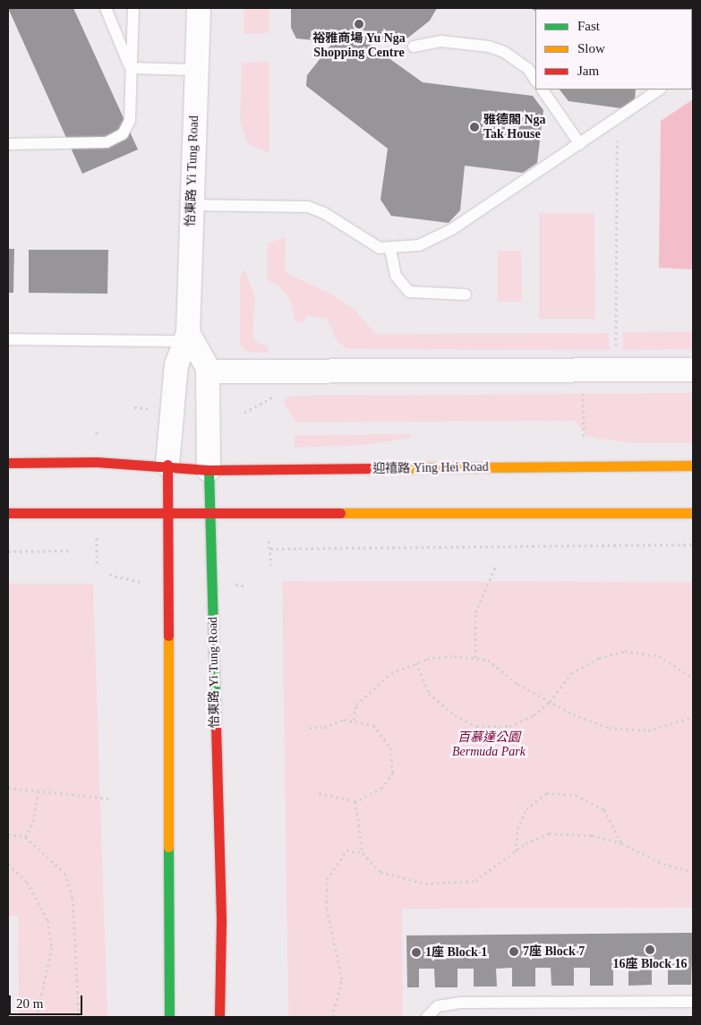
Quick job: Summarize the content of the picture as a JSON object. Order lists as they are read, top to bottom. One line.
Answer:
{"streets":{"main road":["怡東路 Yi Tung Road","迎禧路 Ying Hei Road"]},"crossings":[["怡東路 Yi Tung Road","迎禧路 Ying Hei Road"]],"parks":["百慕達公園 Bermuda Park"],"places":["裕雅商場 Yu Nga Shopping Centre","雅德閣 Nga Tak House","16座 Block 16","7座 Block 7","1座 Block 1"],"legend":["Fast","Slow","Jam"],"scale_bar":"20 m"}
